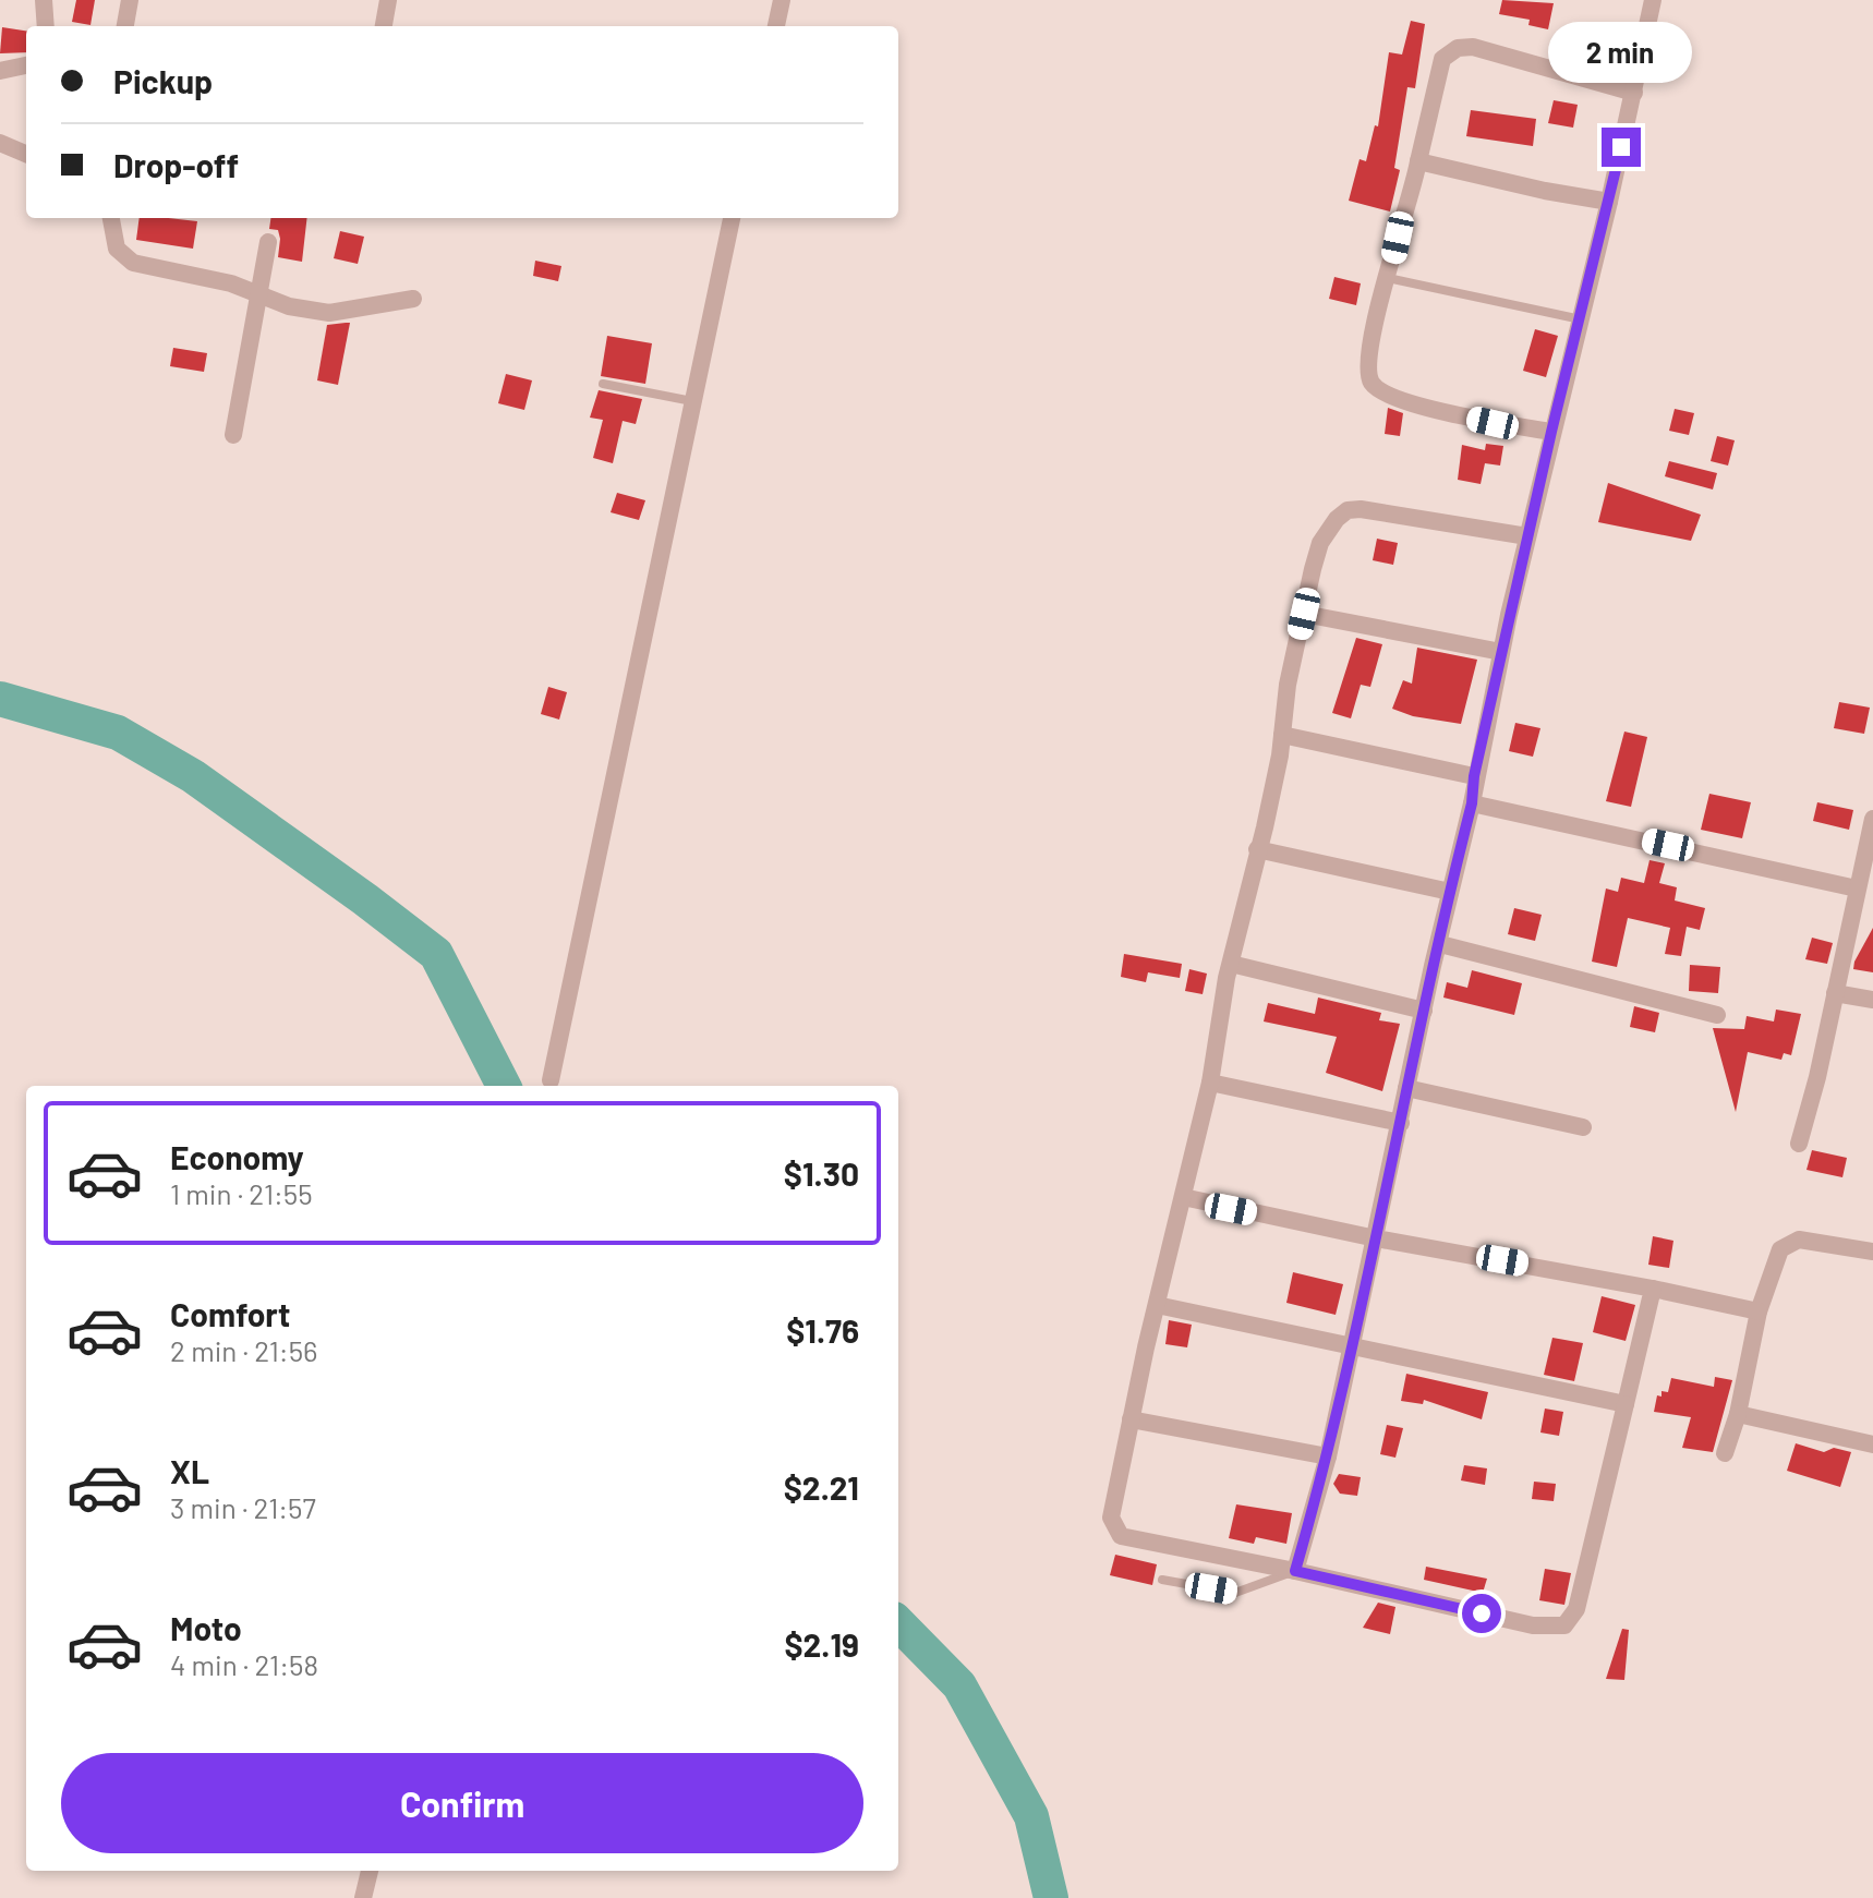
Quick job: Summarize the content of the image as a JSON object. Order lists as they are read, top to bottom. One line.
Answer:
{"page":{"bubble":"2 min","banner":["Pickup","Drop-off"],"list":[{"name":"Economy","note":"1 min · 21:55","value":"$1.30"},{"name":"Comfort","note":"2 min · 21:56","value":"$1.76"},{"name":"XL","note":"3 min · 21:57","value":"$2.21"},{"name":"Moto","note":"4 min · 21:58","value":"$2.19"}],"buttons":"Confirm"}}
